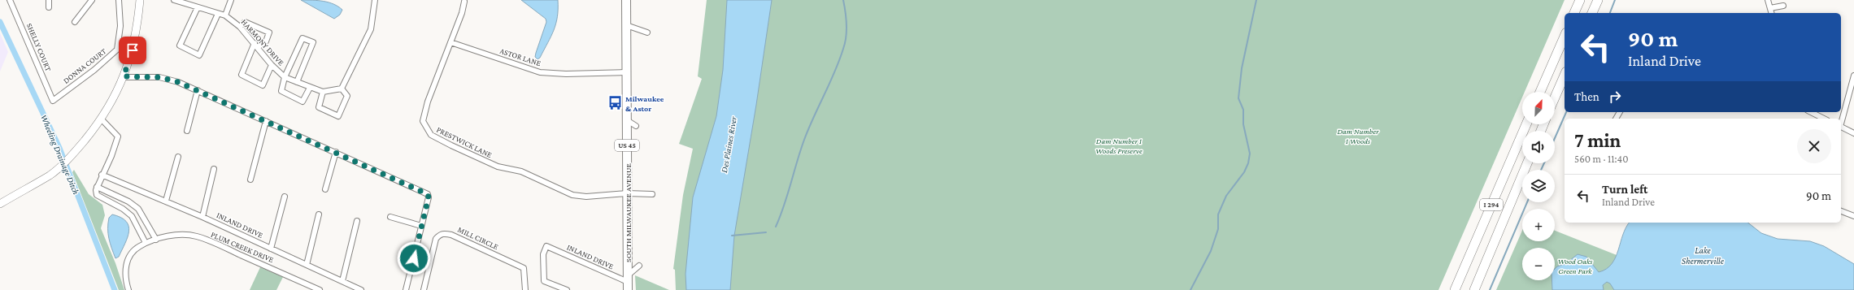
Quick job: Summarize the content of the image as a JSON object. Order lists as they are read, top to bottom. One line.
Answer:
{"streets":{"highway":["I 294"],"main road":["US 45","SOUTH MILWAUKEE AVENUE"],"street":["HARMONY DRIVE","SHELLY COURT","ASTOR LANE","DONNA COURT","PRESTWICK LANE","INLAND DRIVE","MILL CIRCLE","PLUM CREEK DRIVE"]},"crossings":[["SHELLY COURT","DONNA COURT"],["ASTOR LANE","PRESTWICK LANE"],["ASTOR LANE","SOUTH MILWAUKEE AVENUE"],["PRESTWICK LANE","SOUTH MILWAUKEE AVENUE"],["SOUTH MILWAUKEE AVENUE","INLAND DRIVE"]],"water":["Des Plaines River","Wheeling Drainage Ditch","Lake Shermerville"],"parks":["Dam Number 1 Woods","Dam Number 1 Woods Preserve","Wood Oaks Green Park"],"places":{"bus stop":["Milwaukee & Astor"]},"north":"top right","page":{"turn":["90 m","Inland Drive"],"then":"Then","map_buttons":["+","−"],"heading":["7 min","560 m · 11:40"],"list":[{"name":"Turn left","note":"Inland Drive","value":"90 m"}]}}
